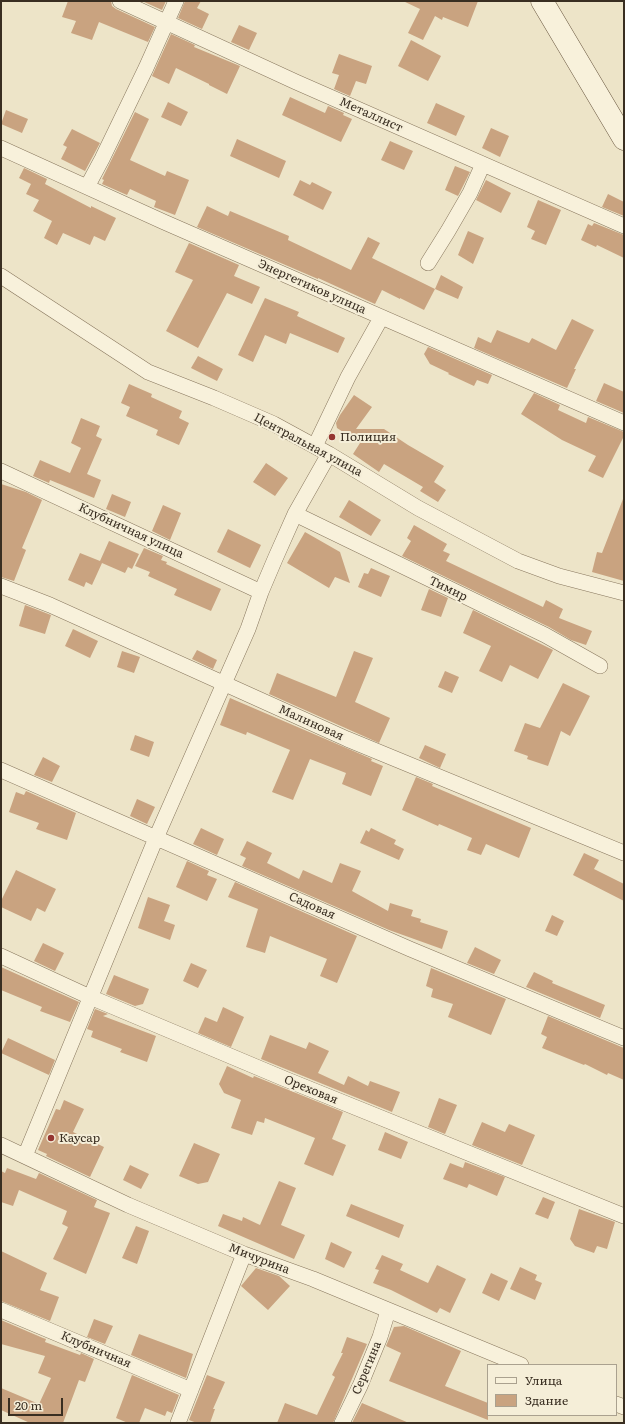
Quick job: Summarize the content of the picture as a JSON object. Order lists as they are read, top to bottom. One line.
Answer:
{"streets":{"street":["Металлист","Энергетиков улица","Центральная улица","Клубничная улица","Тимир","Малиновая","Садовая","Ореховая","Мичурина","Клубничная","Серегина"]},"crossings":[["Мичурина","Серегина"]],"places":["Полиция","Каусар"],"legend":["Улица","Здание"],"scale_bar":"20 m"}
